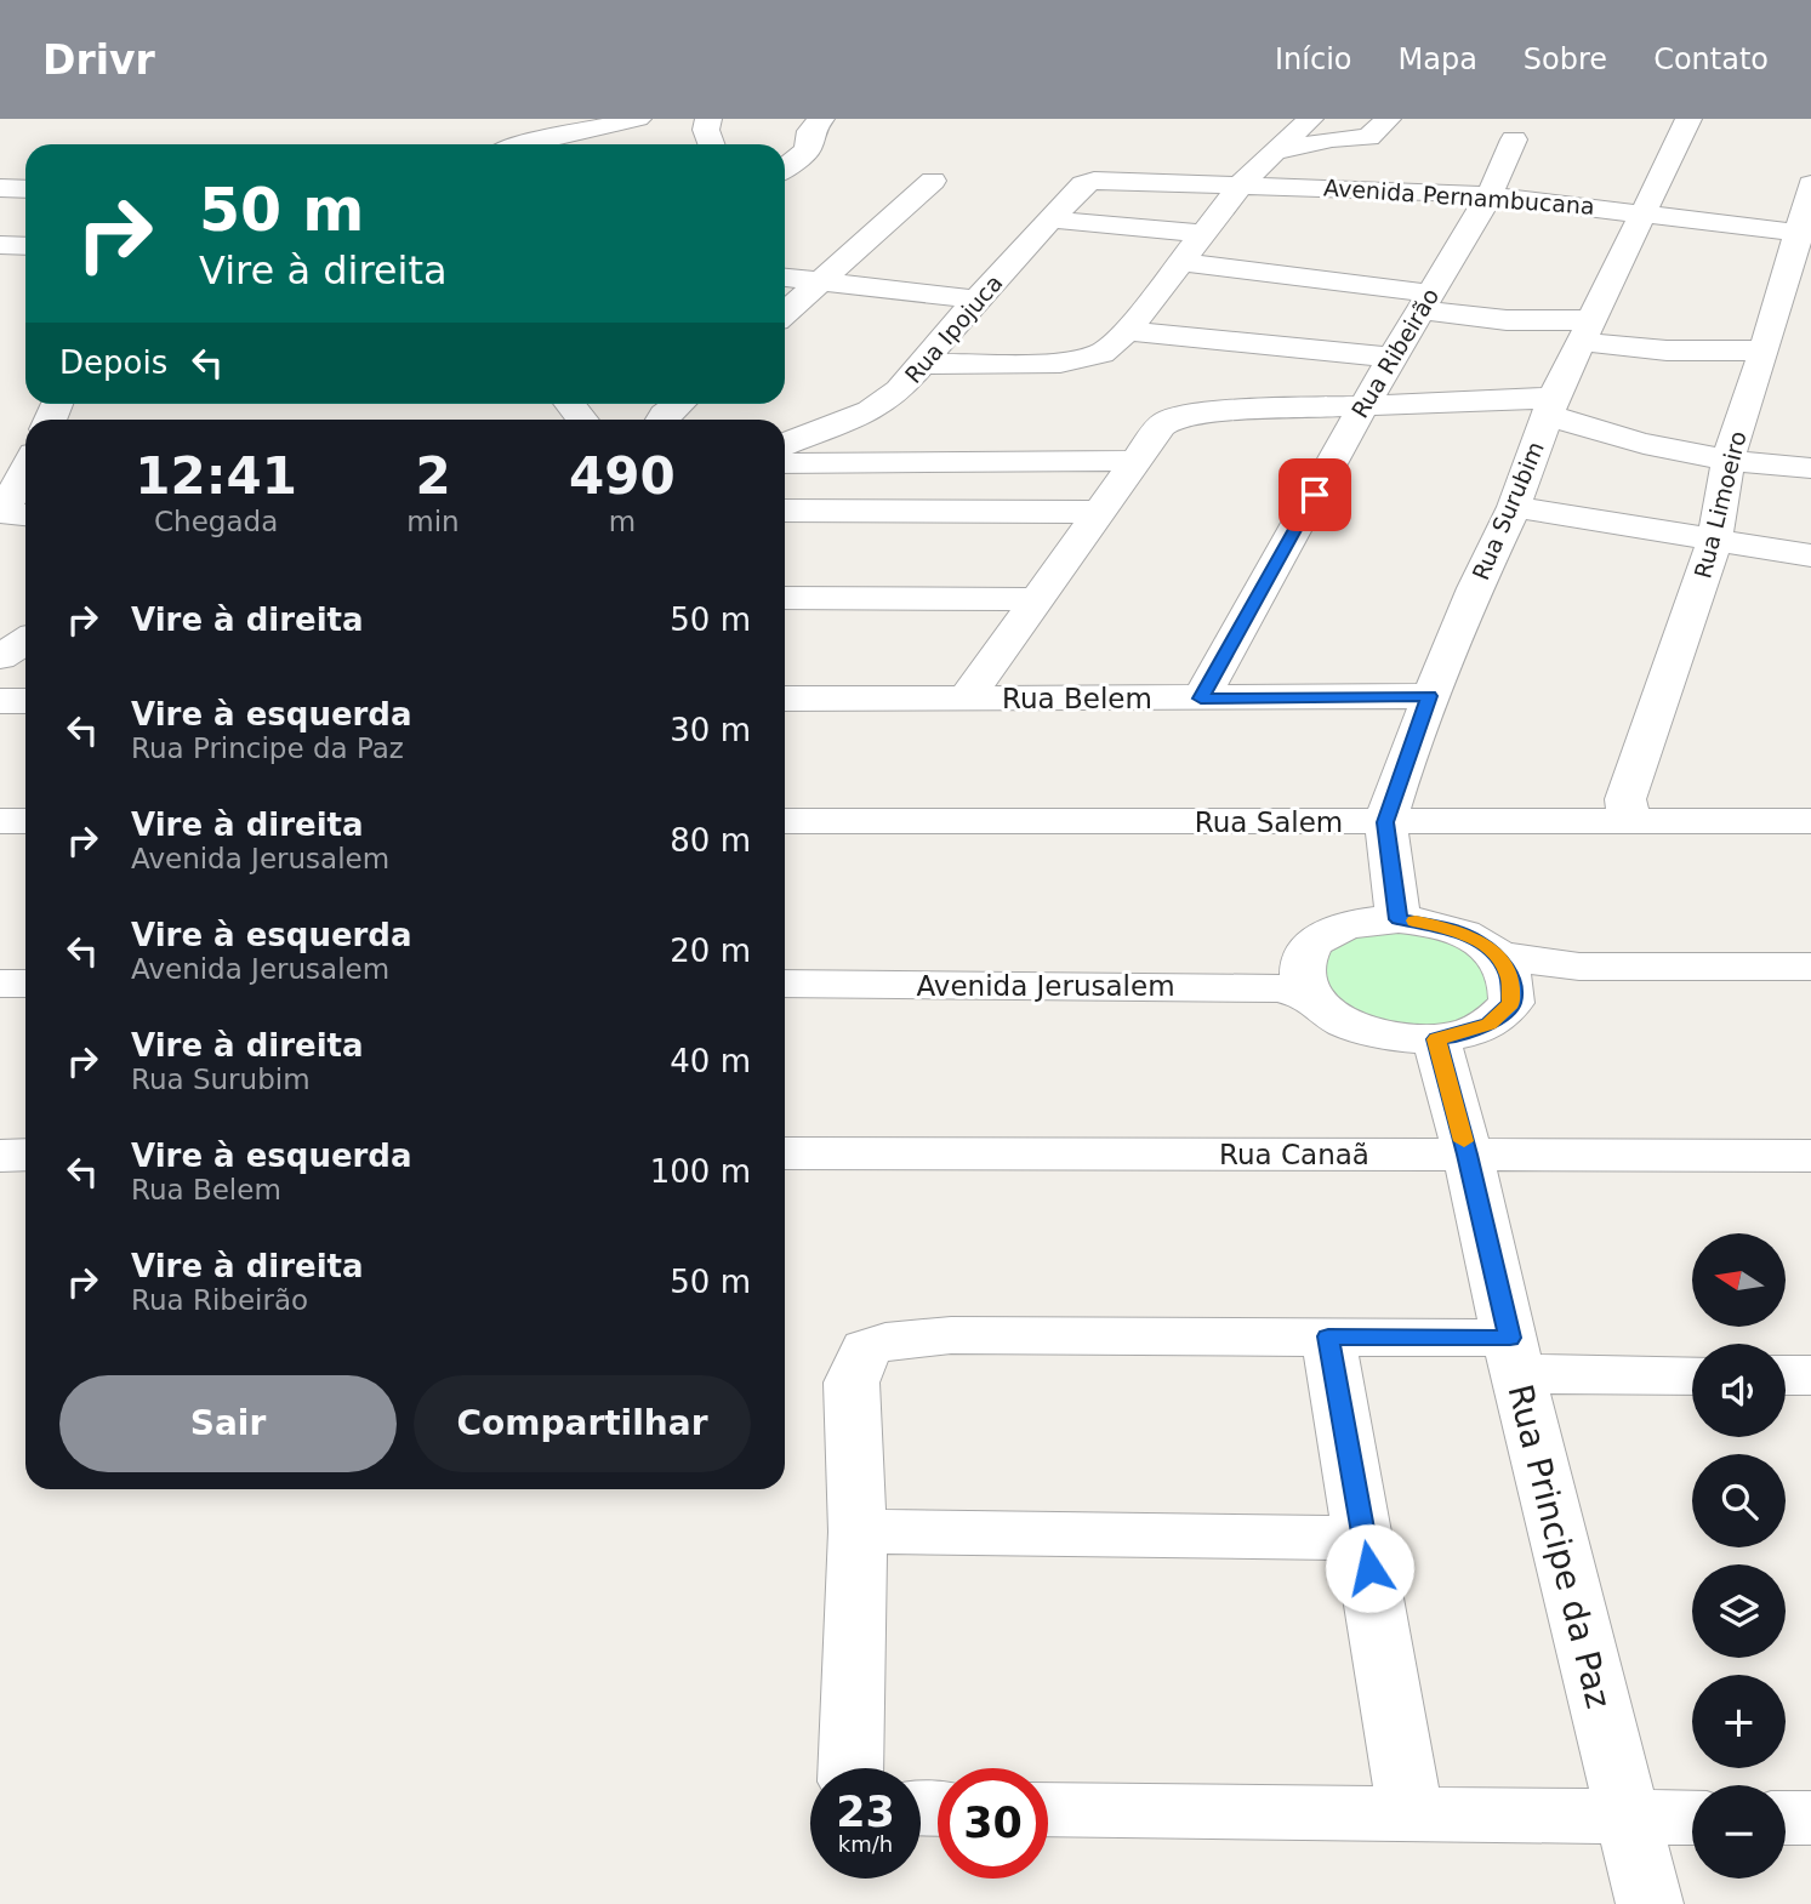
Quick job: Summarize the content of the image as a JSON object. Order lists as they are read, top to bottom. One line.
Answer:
{"streets":{"street":["Avenida Pernambucana","Rua Ipojuca","Rua Ribeirão","Rua Limoeiro","Rua Surubim","Rua Belem","Rua Salem","Avenida Jerusalem","Rua Canaã","Rua Principe da Paz"]},"crossings":[["Avenida Pernambucana","Rua Ipojuca"],["Avenida Pernambucana","Rua Ribeirão"],["Avenida Pernambucana","Rua Limoeiro"],["Avenida Pernambucana","Rua Surubim"],["Rua Ribeirão","Rua Belem"],["Rua Limoeiro","Rua Salem"],["Rua Surubim","Rua Belem"],["Rua Surubim","Rua Salem"],["Rua Surubim","Avenida Jerusalem"],["Rua Surubim","Rua Principe da Paz"],["Avenida Jerusalem","Rua Principe da Paz"],["Rua Canaã","Rua Principe da Paz"]],"north":"left","page":{"header":"Drivr","nav":["Início","Mapa","Sobre","Contato"],"turn":["50 m","Vire à direita"],"then":"Depois","eta":["12:41","Chegada","2","min","490","m"],"list":[{"name":"Vire à direita","value":"50 m"},{"name":"Vire à esquerda","note":"Rua Principe da Paz","value":"30 m"},{"name":"Vire à direita","note":"Avenida Jerusalem","value":"80 m"},{"name":"Vire à esquerda","note":"Avenida Jerusalem","value":"20 m"},{"name":"Vire à direita","note":"Rua Surubim","value":"40 m"},{"name":"Vire à esquerda","note":"Rua Belem","value":"100 m"},{"name":"Vire à direita","note":"Rua Ribeirão","value":"50 m"}],"map_buttons":["+","−"],"buttons":["Sair","Compartilhar"],"speed":"23 km/h","limit":"30"}}
